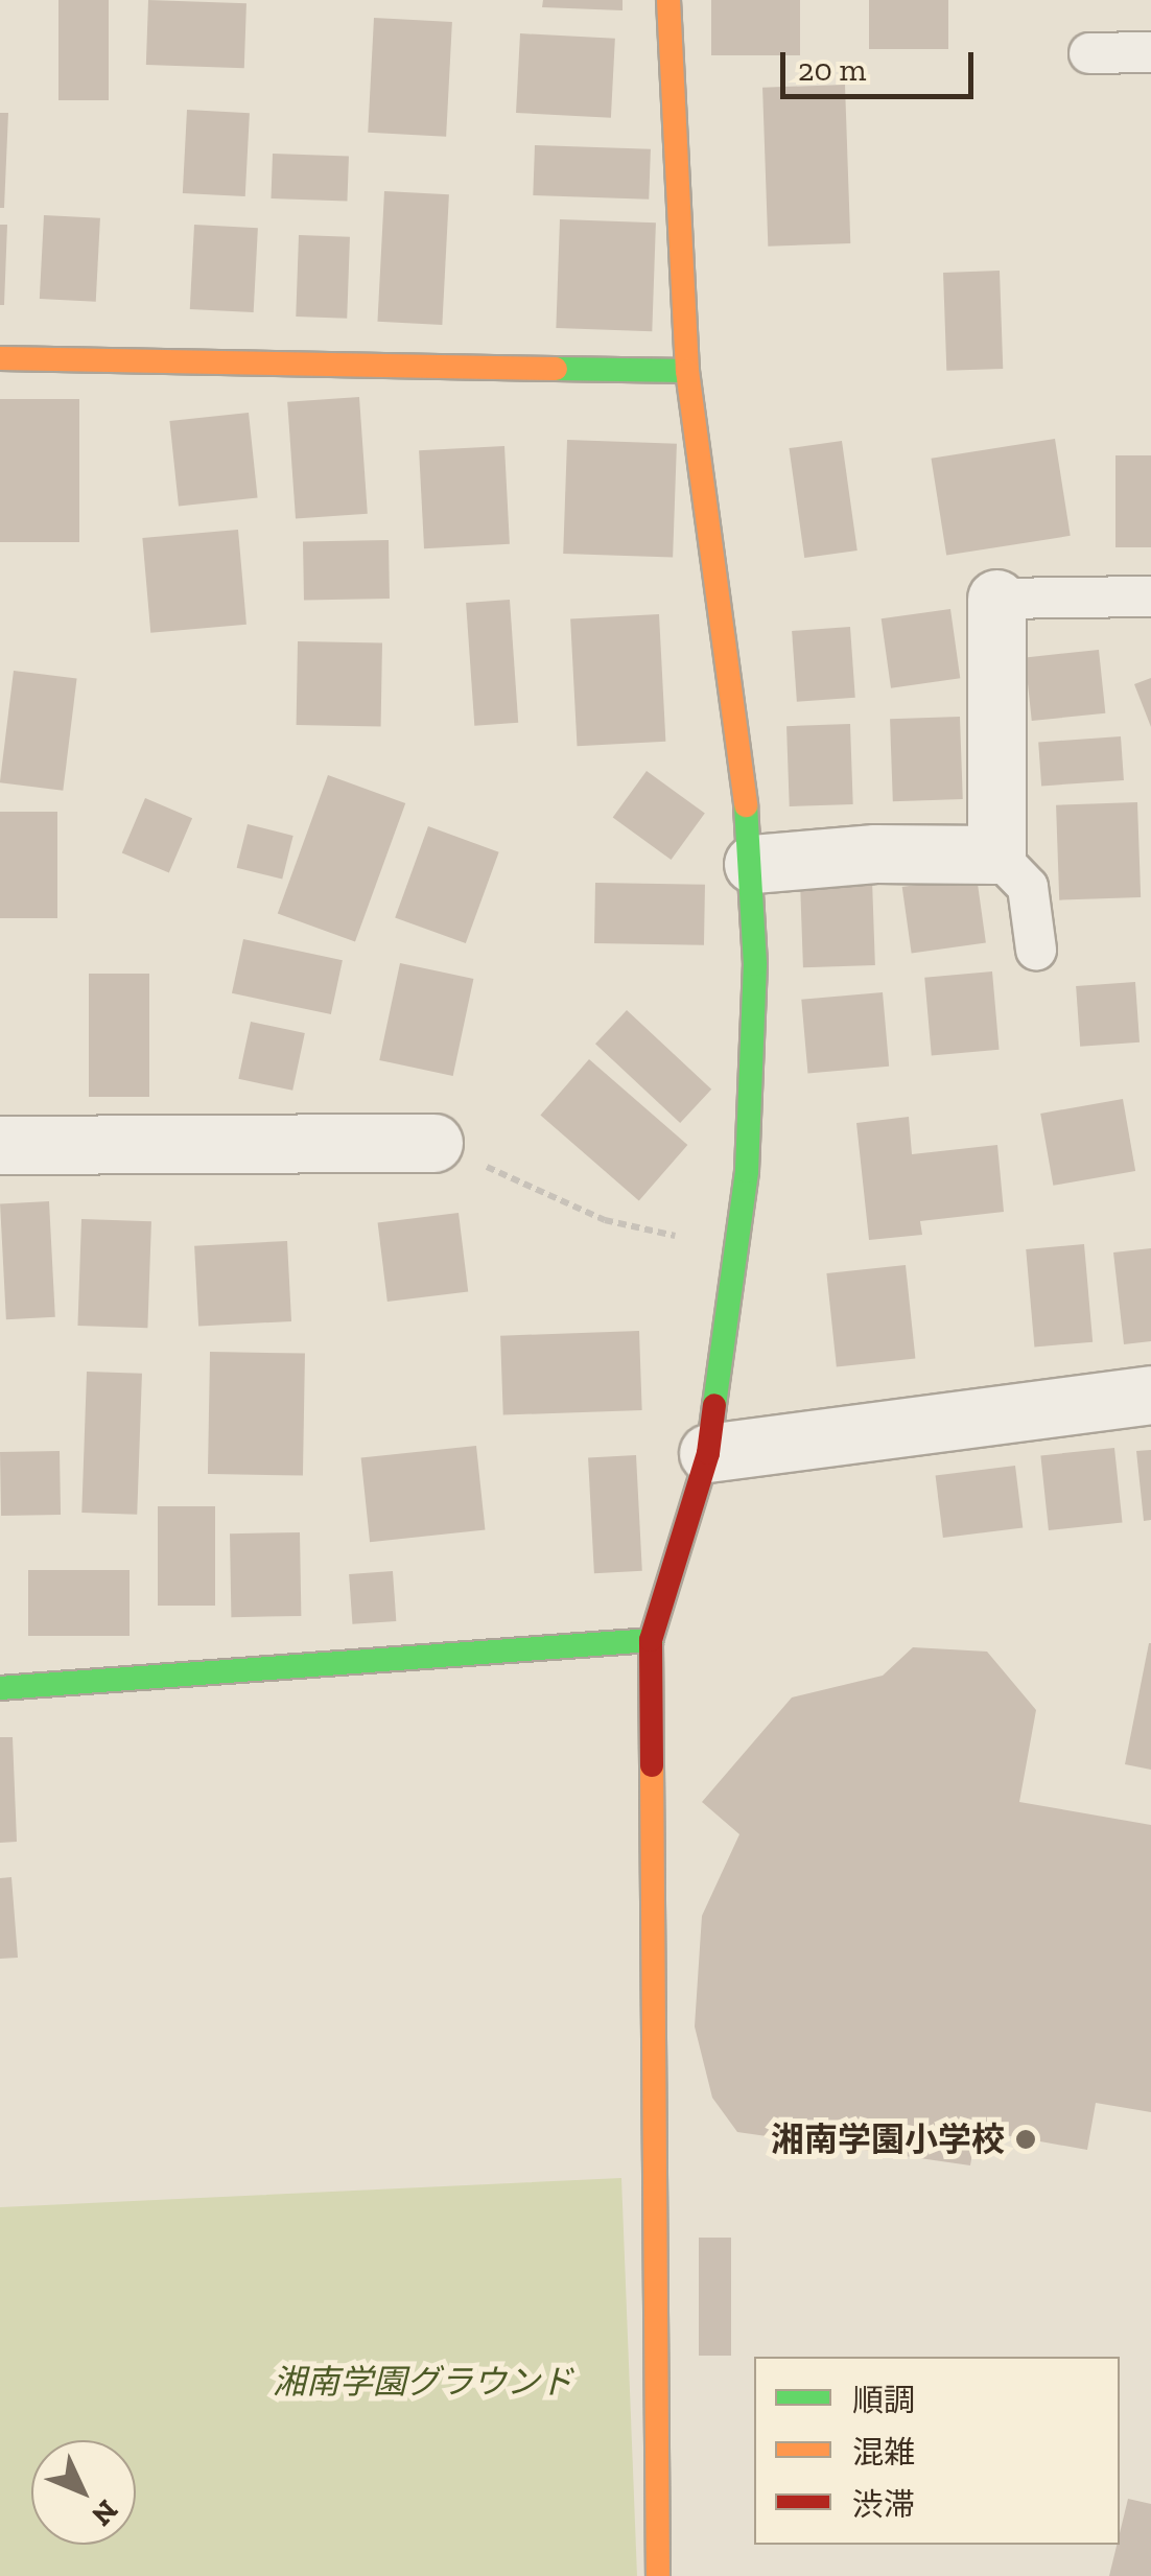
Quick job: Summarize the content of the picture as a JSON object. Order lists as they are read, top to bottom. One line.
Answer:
{"parks":["湘南学園グラウンド"],"places":["湘南学園小学校"],"legend":["順調","混雑","渋滞"],"scale_bar":"20 m","north":"bottom right"}
